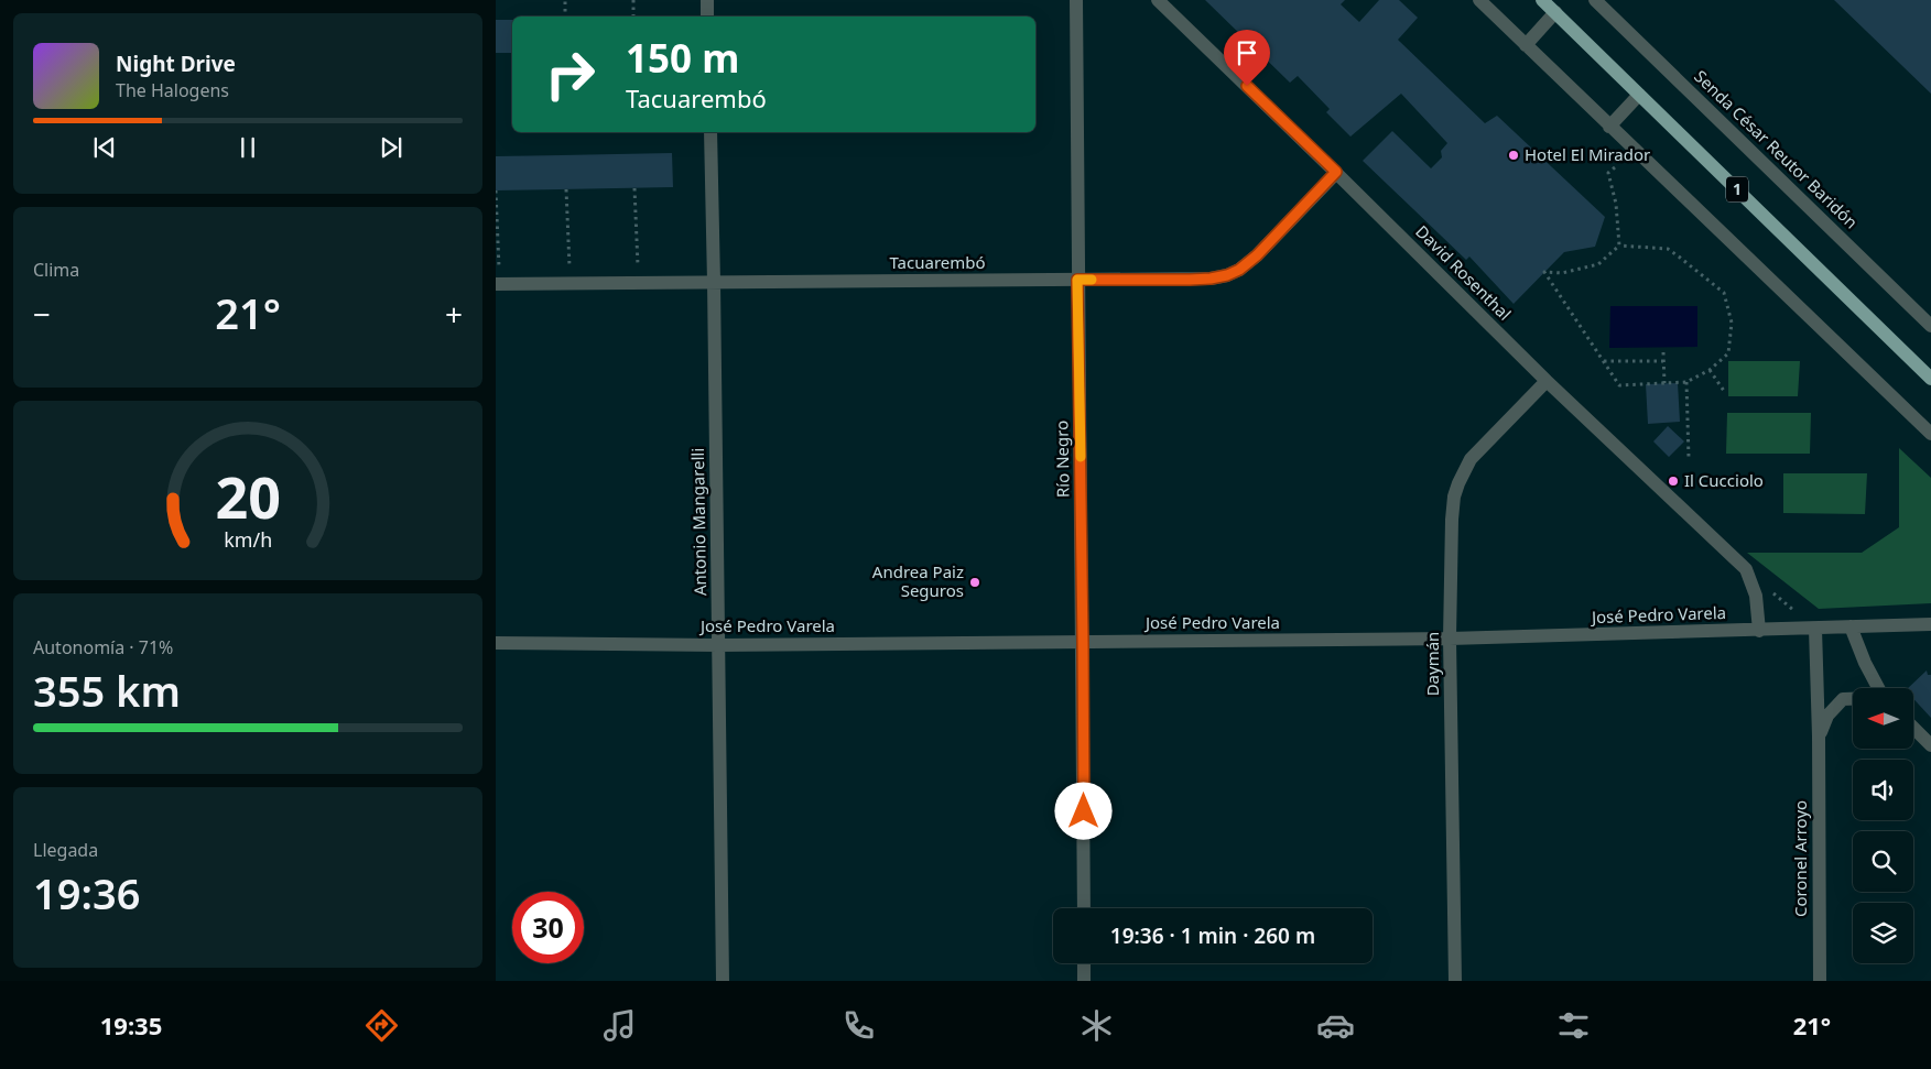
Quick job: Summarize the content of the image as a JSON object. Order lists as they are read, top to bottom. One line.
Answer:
{"streets":{"main road":["1"],"street":["Senda César Reutor Baridón","Tacuarembó","David Rosenthal","Río Negro","Antonio Mangarelli","José Pedro Varela","Daymán","Coronel Arroyo"]},"crossings":[["Tacuarembó","David Rosenthal"],["Tacuarembó","Río Negro"],["Tacuarembó","Antonio Mangarelli"],["David Rosenthal","José Pedro Varela"],["David Rosenthal","Daymán"],["Río Negro","José Pedro Varela"],["Antonio Mangarelli","José Pedro Varela"],["José Pedro Varela","Daymán"],["José Pedro Varela","Coronel Arroyo"]],"places":["Hotel El Mirador","Il Cucciolo","Andrea Paiz Seguros"],"north":"left","page":{"turn":["150 m","Tacuarembó"],"song":["Night Drive","The Halogens"],"tile":["Clima",["Autonomía · 71%","355 km"],["Llegada","19:36"]],"heat":["−","21°","+"],"limit":"30","trip":"19:36 · 1 min · 260 m","tabs":["19:35","21°"],"gauge":["20","km/h"]}}
